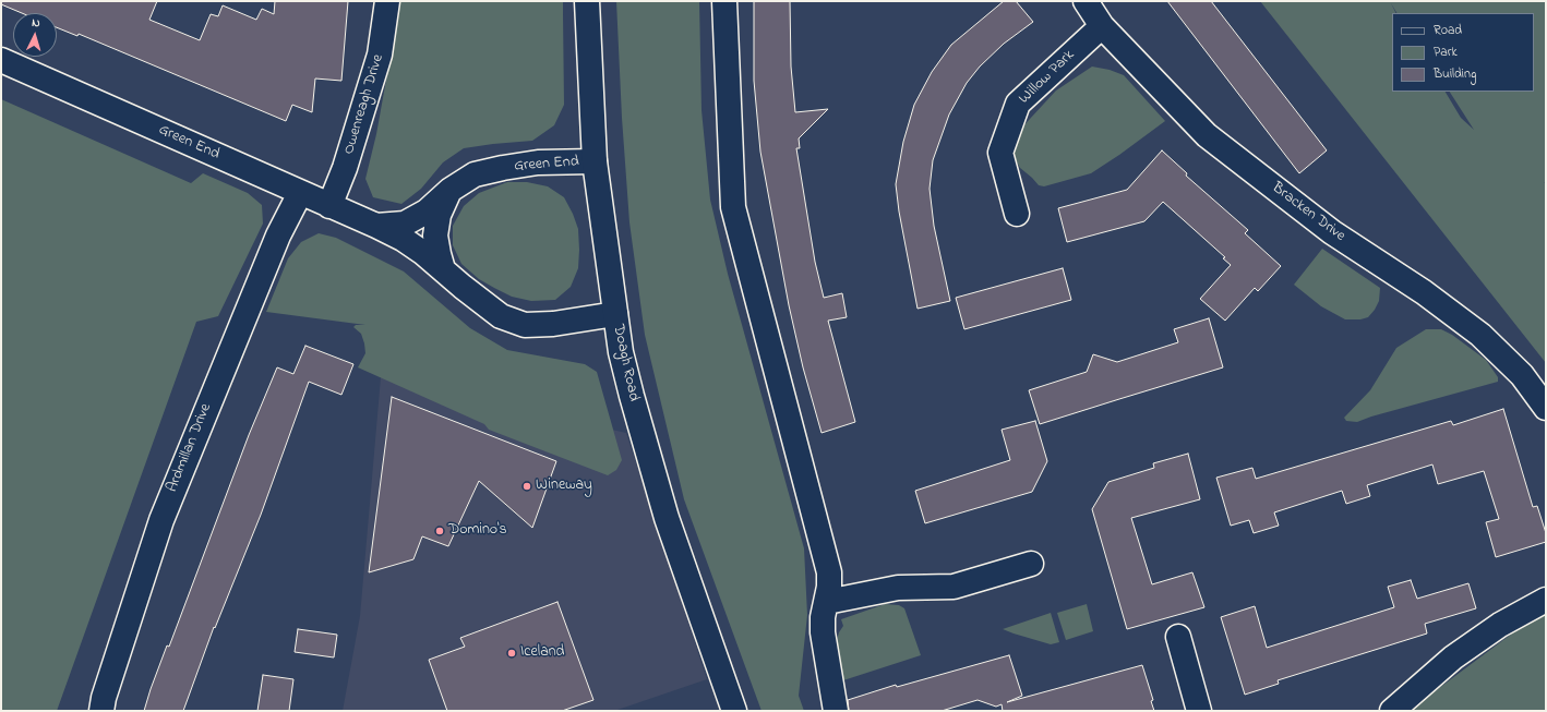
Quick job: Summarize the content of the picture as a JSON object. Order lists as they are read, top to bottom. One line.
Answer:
{"streets":{"street":["Willow Park","Owenreagh Drive","Green End","Bracken Drive","Doagh Road","Ardmillan Drive"]},"crossings":[["Willow Park","Bracken Drive"],["Owenreagh Drive","Green End"],["Green End","Doagh Road"],["Green End","Ardmillan Drive"]],"places":["Wineway","Domino's","Iceland"],"legend":["Road","Park","Building"],"north":"top"}
